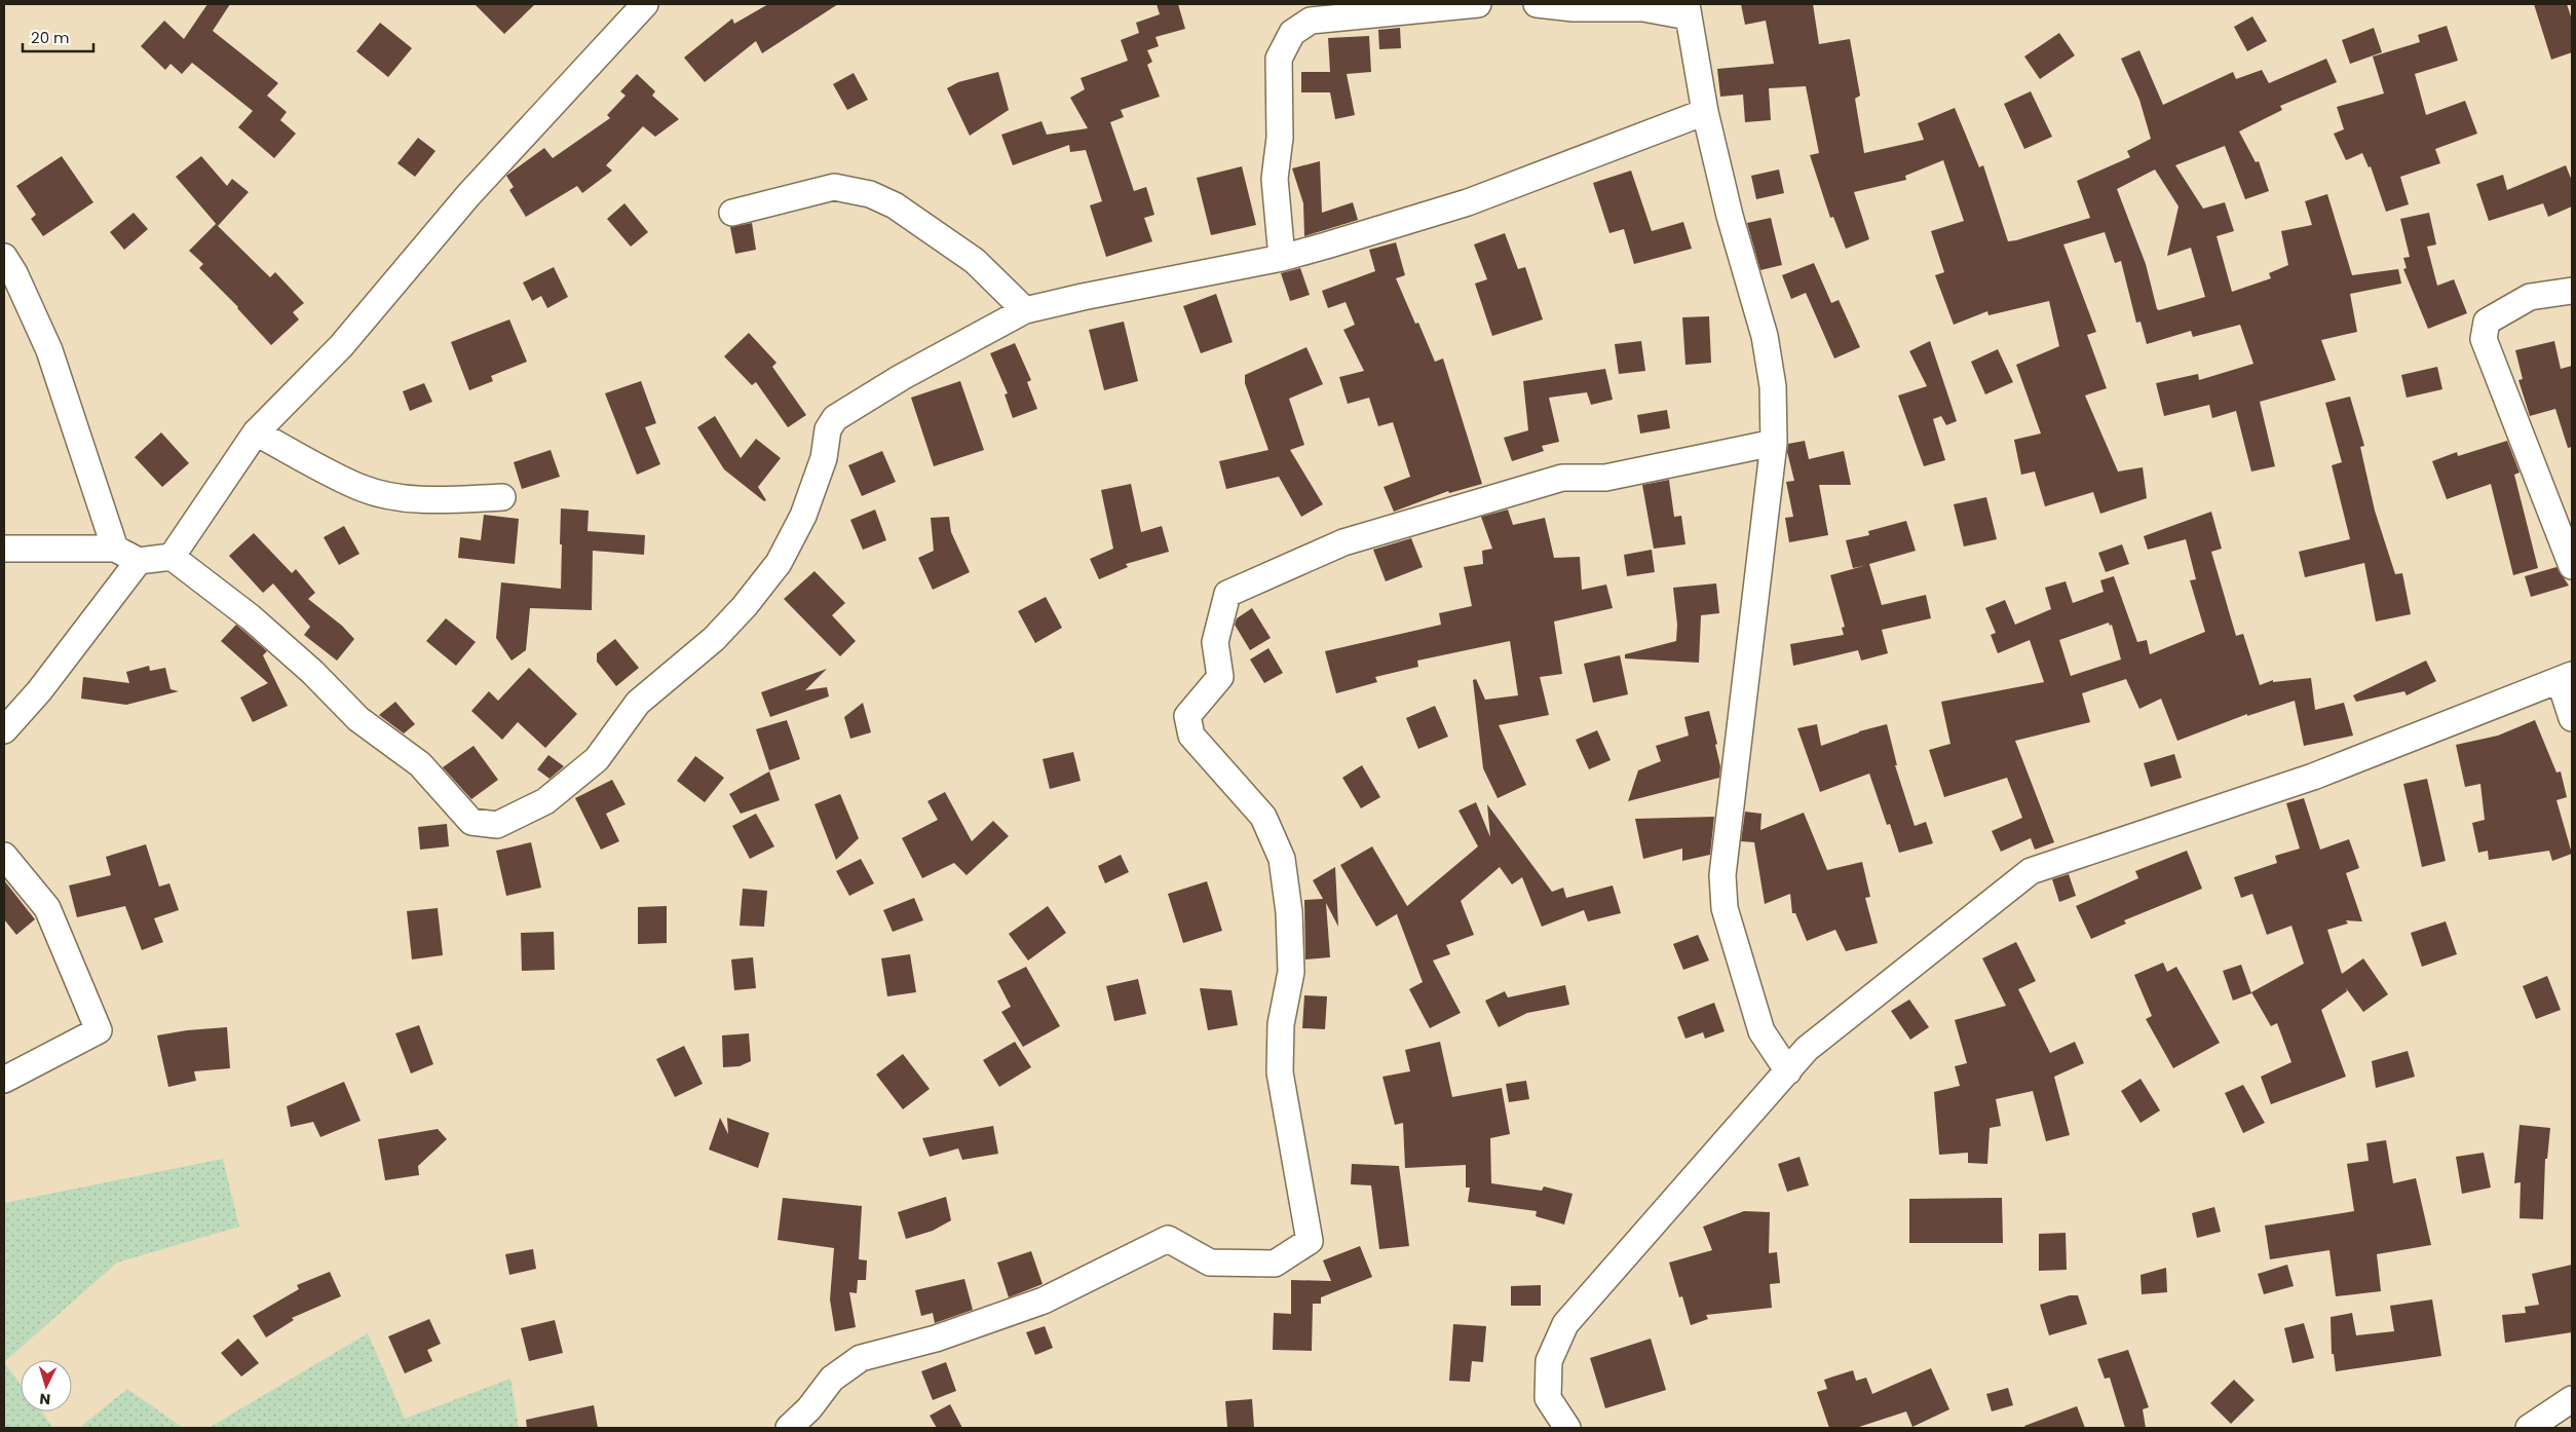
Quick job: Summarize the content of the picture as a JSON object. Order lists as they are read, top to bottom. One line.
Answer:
{"scale_bar":"20 m","north":"bottom"}
